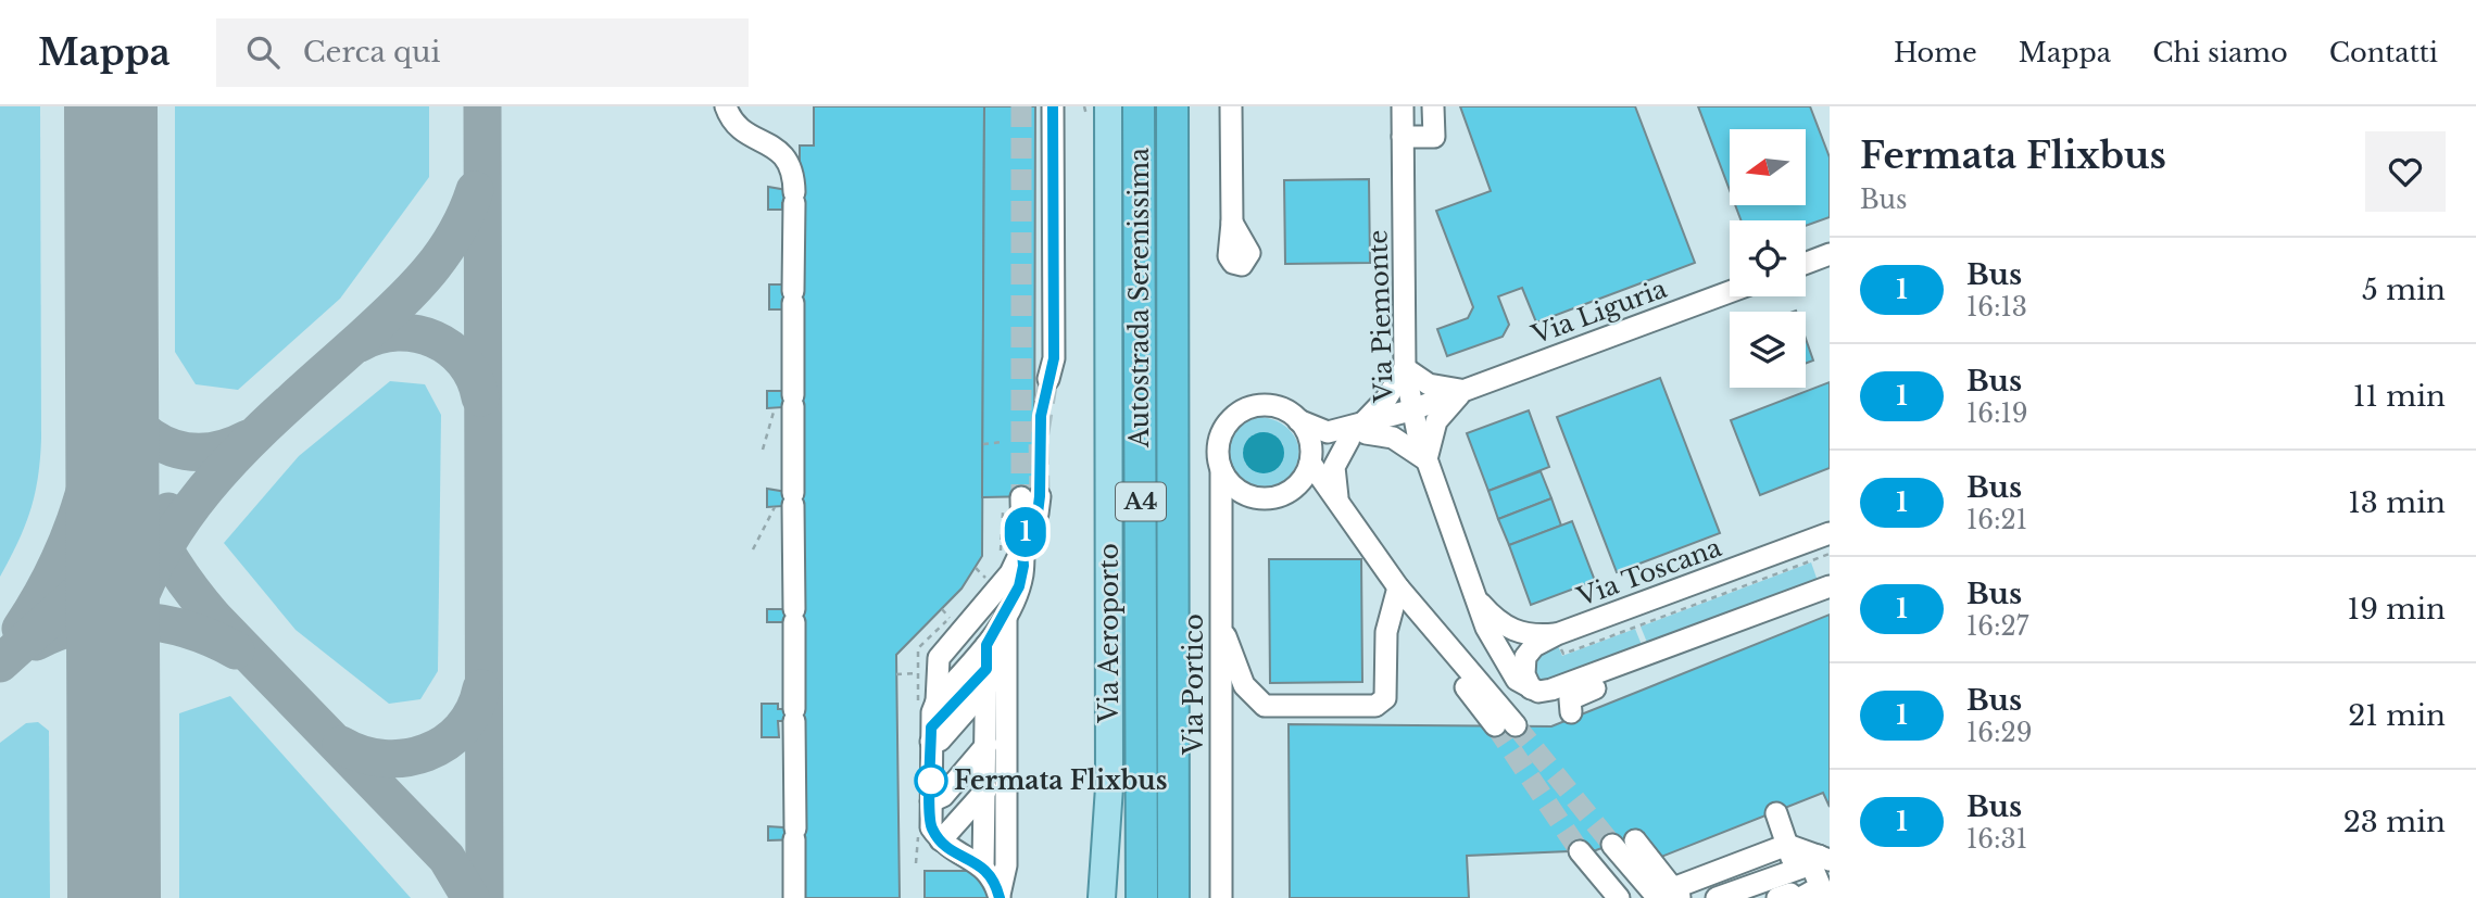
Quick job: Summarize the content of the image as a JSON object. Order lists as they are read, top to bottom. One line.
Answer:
{"streets":{"highway":["Autostrada Serenissima","A4"],"main road":["Via Aeroporto"],"street":["Via Liguria","Via Piemonte","Via Toscana","Via Portico"]},"crossings":[["Via Liguria","Via Piemonte"],["Via Liguria","Via Portico"],["Via Piemonte","Via Toscana"]],"places":["Fermata Flixbus"],"lines":["bus line 1"],"north":"left","page":{"header":"Mappa","search":"Cerca qui","nav":["Home","Mappa","Chi siamo","Contatti"],"on_map":"1","heading":["Fermata Flixbus","Bus"],"list":[{"mark":"1","name":"Bus","note":"16:13","value":"5 min"},{"mark":"1","name":"Bus","note":"16:19","value":"11 min"},{"mark":"1","name":"Bus","note":"16:21","value":"13 min"},{"mark":"1","name":"Bus","note":"16:27","value":"19 min"},{"mark":"1","name":"Bus","note":"16:29","value":"21 min"},{"mark":"1","name":"Bus","note":"16:31","value":"23 min"}]}}
